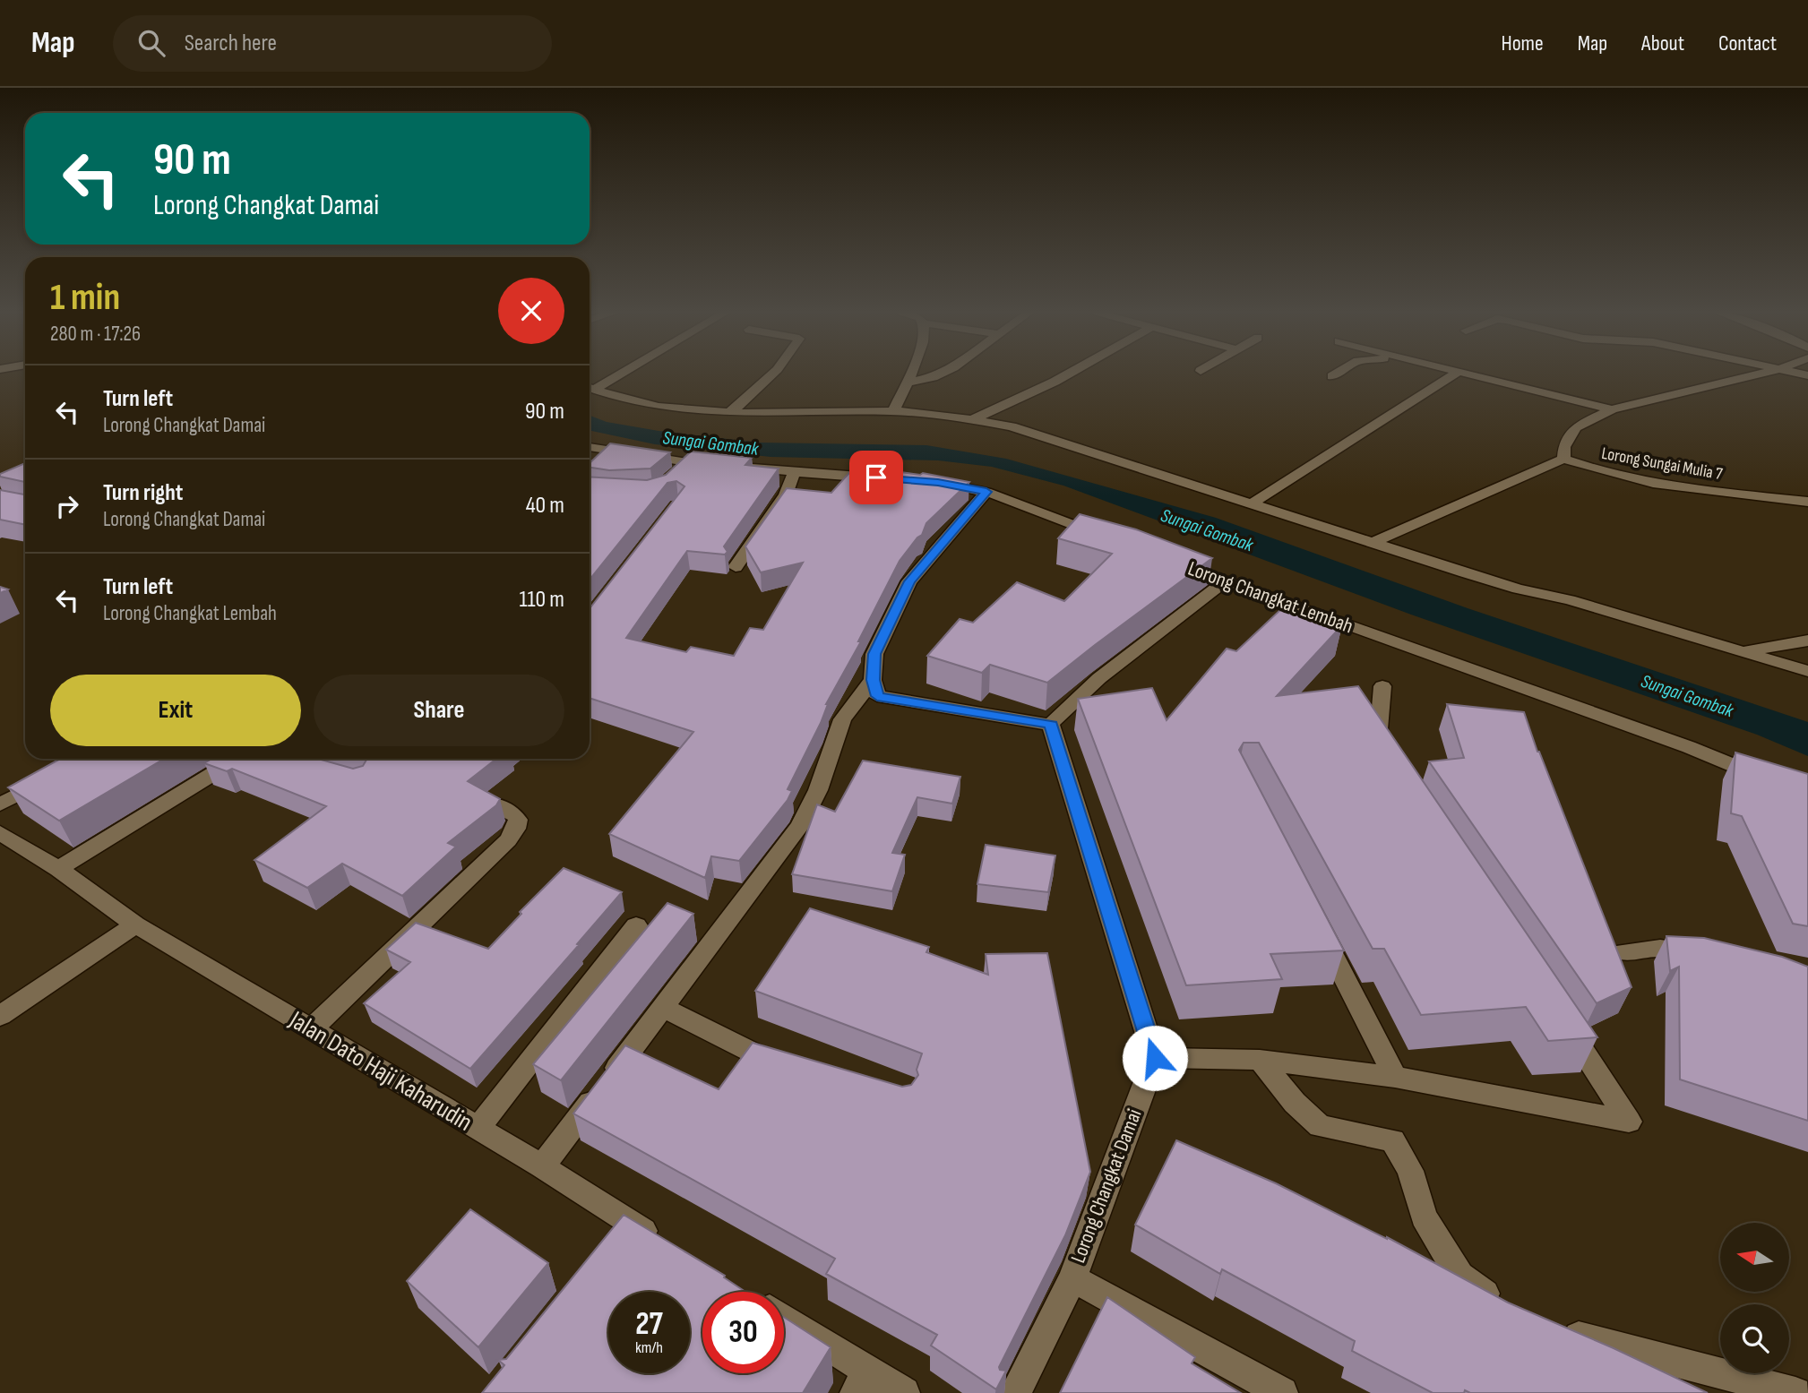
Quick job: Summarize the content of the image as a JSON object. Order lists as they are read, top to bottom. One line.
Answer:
{"streets":{"street":["Lorong Sungai Mulia 7","Lorong Changkat Lembah","Jalan Dato Haji Kaharudin","Lorong Changkat Damai"]},"water":["Sungai Gombak"],"north":"left","page":{"header":"Map","search":"Search here","nav":["Home","Map","About","Contact"],"turn":["90 m","Lorong Changkat Damai"],"heading":["1 min","280 m · 17:26"],"list":[{"name":"Turn left","note":"Lorong Changkat Damai","value":"90 m"},{"name":"Turn right","note":"Lorong Changkat Damai","value":"40 m"},{"name":"Turn left","note":"Lorong Changkat Lembah","value":"110 m"}],"buttons":["Exit","Share"],"speed":"27 km/h","limit":"30"}}
